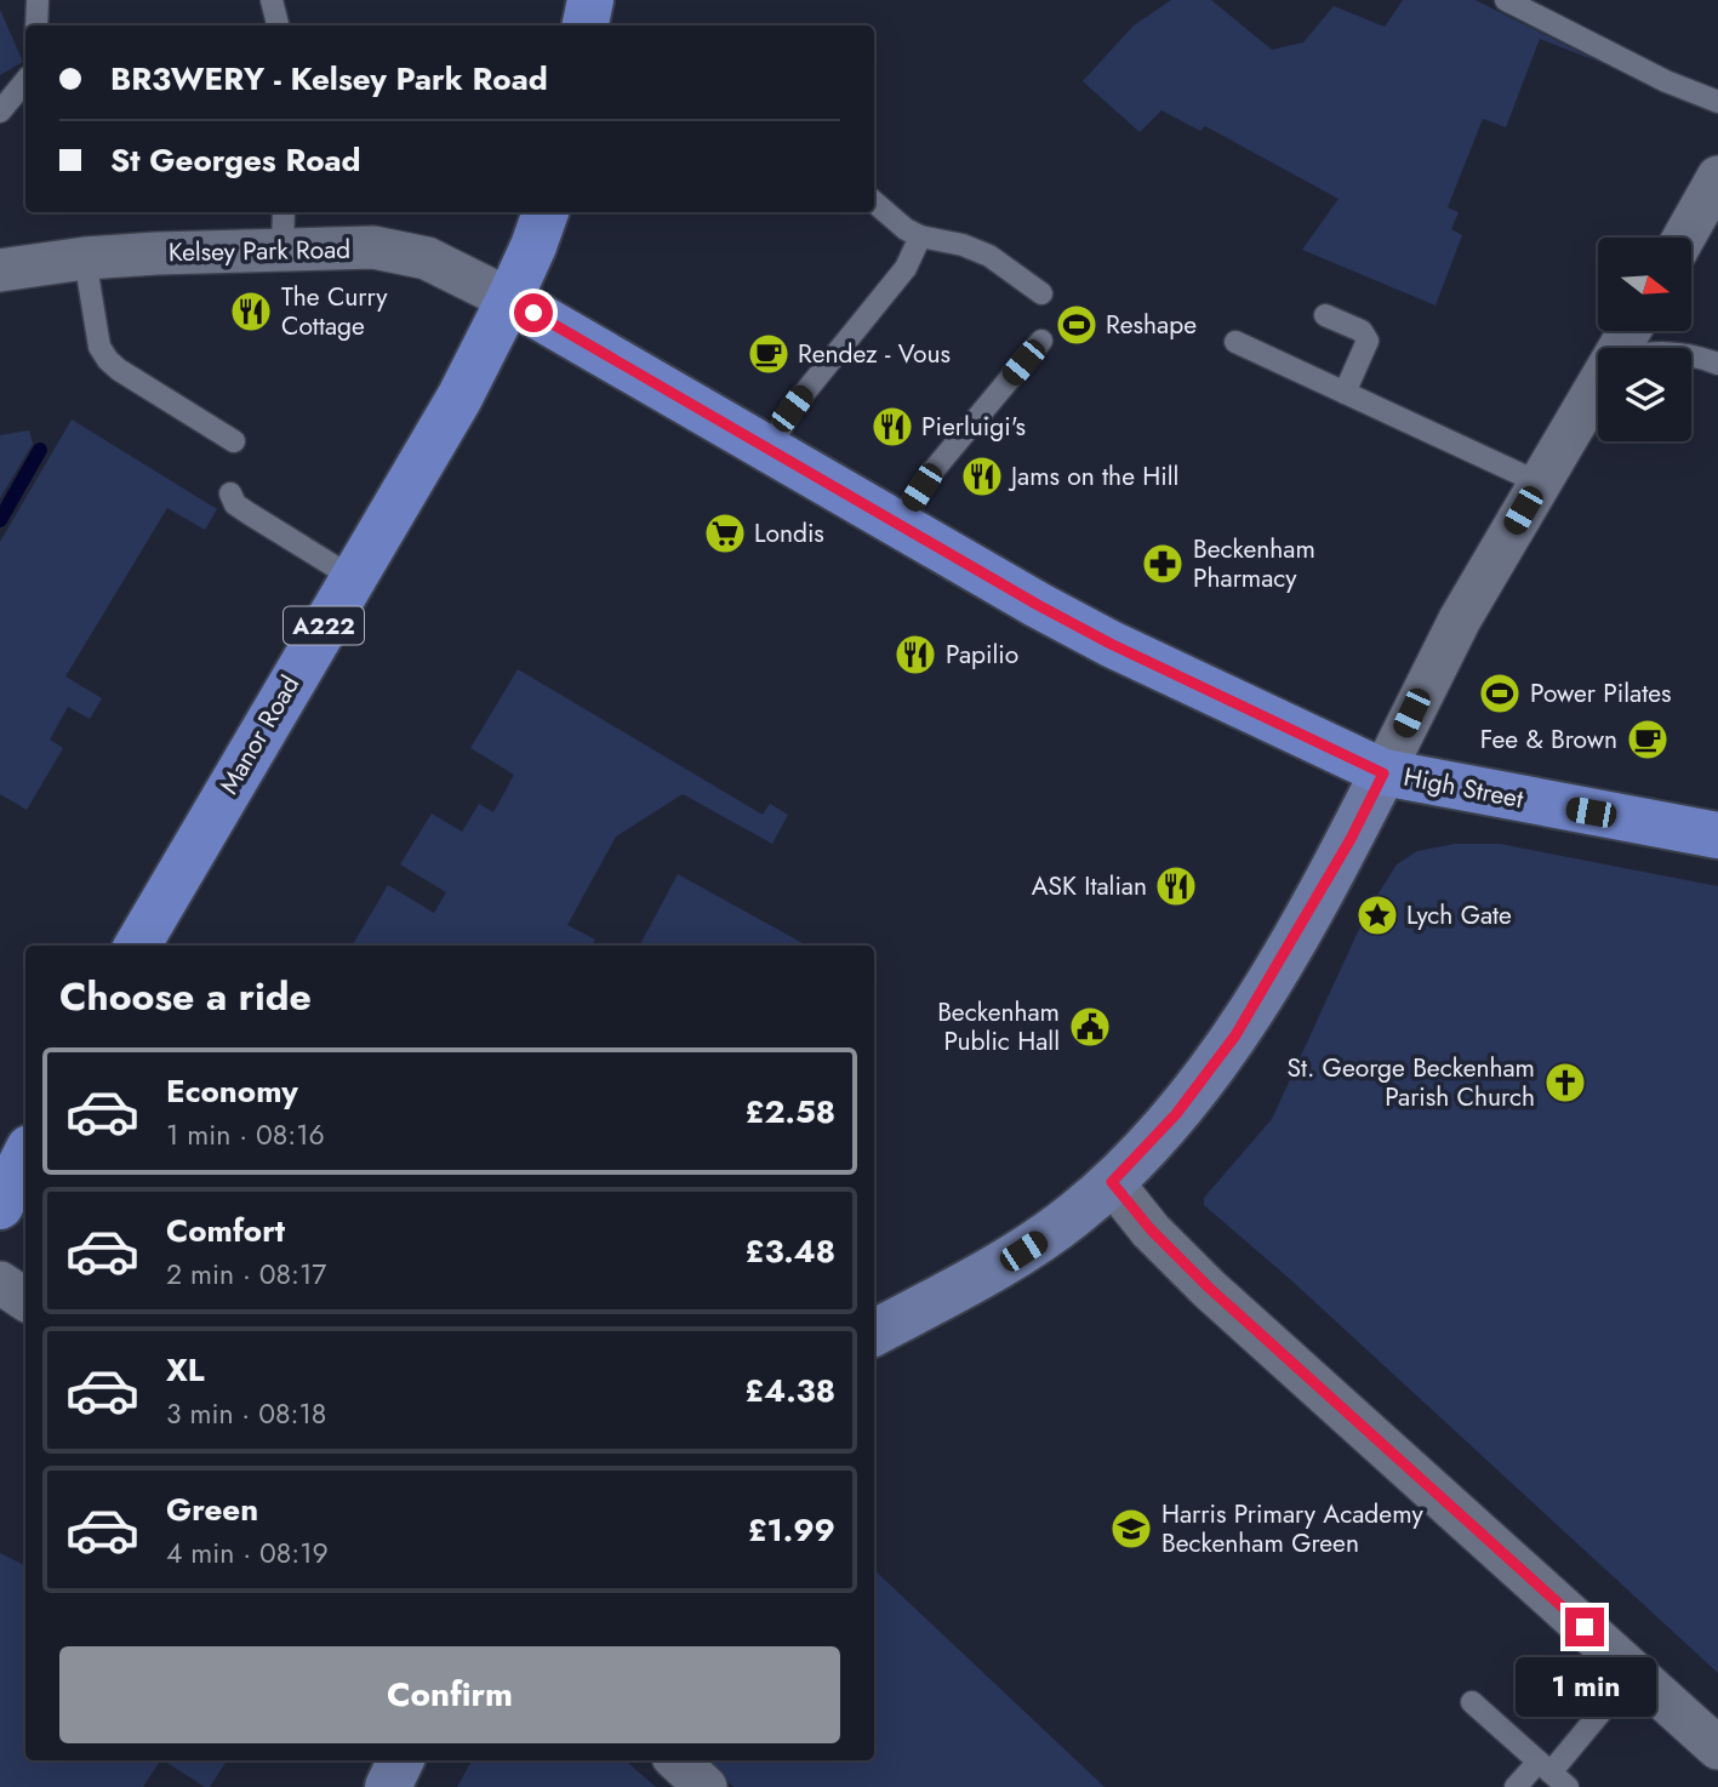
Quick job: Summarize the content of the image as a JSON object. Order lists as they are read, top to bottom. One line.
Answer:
{"streets":{"main road":["A222","Manor Road","High Street"],"street":["Kelsey Park Road"]},"crossings":[["Kelsey Park Road","A222"],["Kelsey Park Road","Manor Road"],["Kelsey Park Road","High Street"],["A222","Manor Road"],["A222","High Street"],["Manor Road","High Street"]],"places":{"restaurant":["The Curry Cottage","Pierluigi's","Jams on the Hill","Papilio","ASK Italian"],"sports":["Reshape","Power Pilates"],"cafe":["Rendez - Vous","Fee & Brown"],"supermarket":["Londis"],"pharmacy":["Beckenham Pharmacy"],"place":["Lych Gate"],"public building":["Beckenham Public Hall"],"church":["St. George Beckenham Parish Church"],"school or university":["Harris Primary Academy Beckenham Green"]},"north":"right","page":{"banner":["BR3WERY - Kelsey Park Road","St Georges Road"],"heading":"Choose a ride","list":[{"name":"Economy","note":"1 min · 08:16","value":"£2.58"},{"name":"Comfort","note":"2 min · 08:17","value":"£3.48"},{"name":"XL","note":"3 min · 08:18","value":"£4.38"},{"name":"Green","note":"4 min · 08:19","value":"£1.99"}],"buttons":"Confirm","bubble":"1 min"}}
